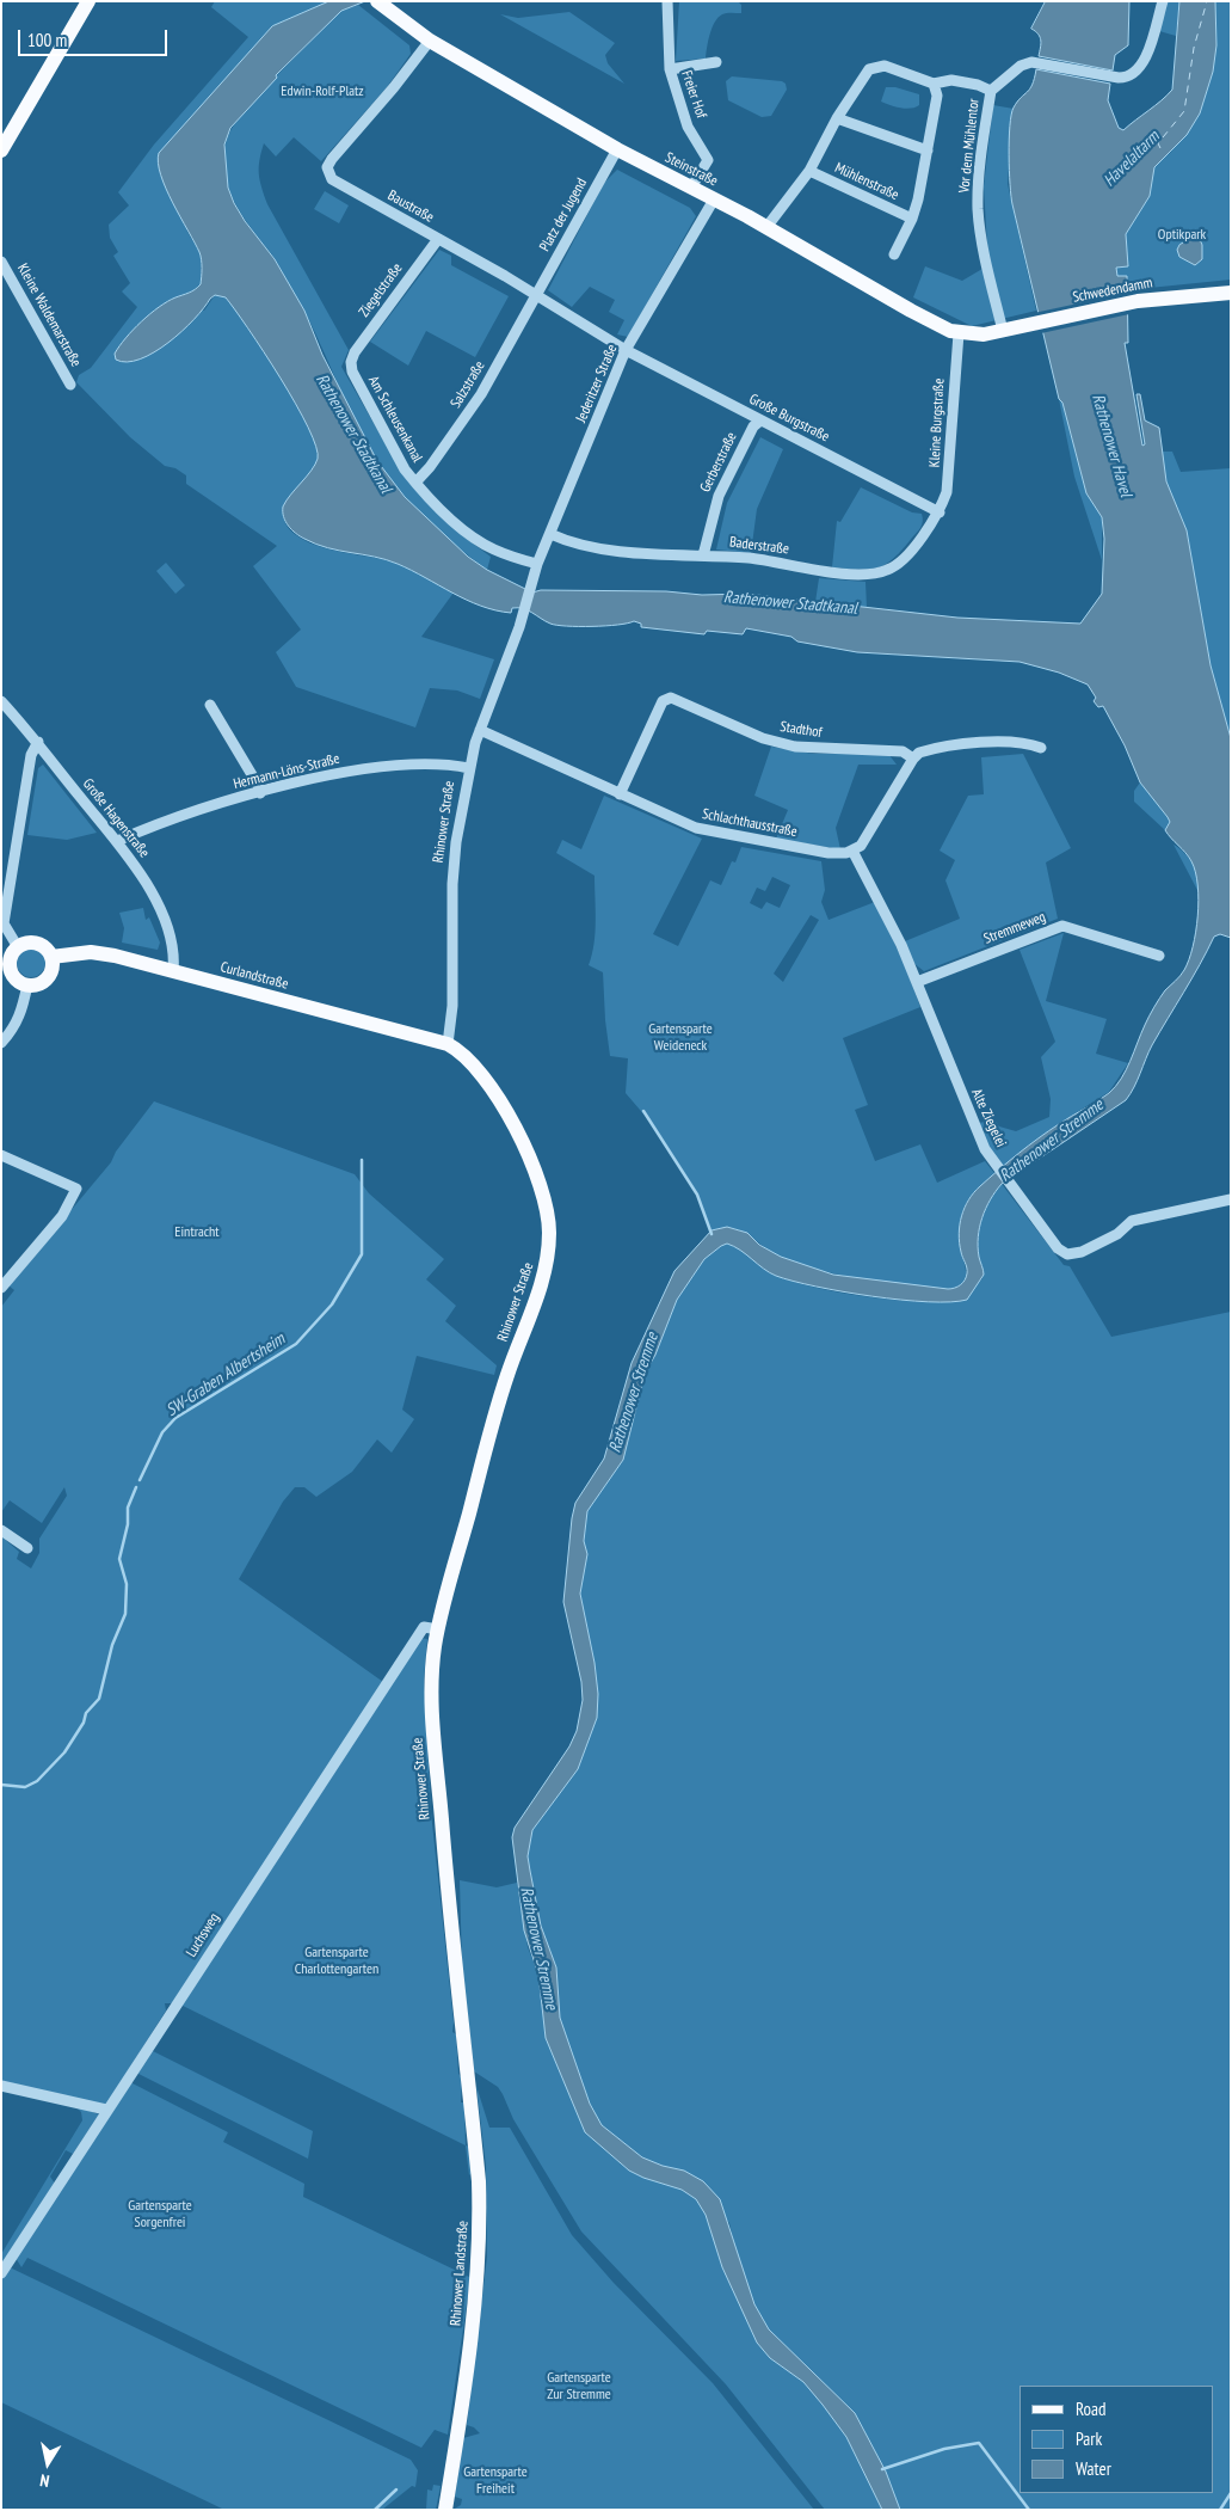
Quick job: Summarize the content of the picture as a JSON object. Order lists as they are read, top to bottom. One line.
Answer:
{"streets":{"main road":["Steinstraße","Schwedendamm","Rhinower Straße","Curlandstraße","Rhinower Landstraße"],"street":["Freier Hof","Vor dem Mühlentor","Mühlenstraße","Baustraße","Platz der Jugend","Ziegelstraße","Kleine Waldemarstraße","Jederitzer Straße","Salzstraße","Große Burgstraße","Am Schleusenkanal","Kleine Burgstraße","Gerberstraße","Baderstraße","Stadthof","Hermann-Löns-Straße","Große Hagenstraße","Schlachthausstraße","Stremmeweg","Alte Ziegelei","Luchsweg"]},"crossings":[["Freier Hof","Steinstraße"],["Vor dem Mühlentor","Steinstraße"],["Vor dem Mühlentor","Mühlenstraße"],["Vor dem Mühlentor","Schwedendamm"],["Steinstraße","Mühlenstraße"],["Steinstraße","Baustraße"],["Steinstraße","Platz der Jugend"],["Steinstraße","Schwedendamm"],["Steinstraße","Jederitzer Straße"],["Steinstraße","Kleine Burgstraße"],["Baustraße","Platz der Jugend"],["Baustraße","Ziegelstraße"],["Baustraße","Jederitzer Straße"],["Baustraße","Salzstraße"],["Baustraße","Große Burgstraße"],["Platz der Jugend","Salzstraße"],["Ziegelstraße","Am Schleusenkanal"],["Jederitzer Straße","Große Burgstraße"],["Jederitzer Straße","Am Schleusenkanal"],["Jederitzer Straße","Baderstraße"],["Jederitzer Straße","Rhinower Straße"],["Salzstraße","Am Schleusenkanal"],["Große Burgstraße","Kleine Burgstraße"],["Große Burgstraße","Gerberstraße"],["Große Burgstraße","Baderstraße"],["Kleine Burgstraße","Baderstraße"],["Gerberstraße","Baderstraße"],["Stadthof","Schlachthausstraße"],["Hermann-Löns-Straße","Große Hagenstraße"],["Hermann-Löns-Straße","Rhinower Straße"],["Große Hagenstraße","Curlandstraße"],["Rhinower Straße","Schlachthausstraße"],["Rhinower Straße","Curlandstraße"],["Rhinower Straße","Luchsweg"],["Rhinower Straße","Rhinower Landstraße"],["Schlachthausstraße","Alte Ziegelei"],["Stremmeweg","Alte Ziegelei"]],"water":["Havelaltarm","Rathenower Stadtkanal","Rathenower Havel","Rathenower Stremme","SW-Graben Albertsheim"],"parks":["Edwin-Rolf-Platz","Optikpark","Gartensparte Weideneck","Eintracht","Gartensparte Charlottengarten","Gartensparte Sorgenfrei","Gartensparte Zur Stremme","Gartensparte Freiheit"],"legend":["Road","Park","Water"],"scale_bar":"100 m","north":"bottom"}
